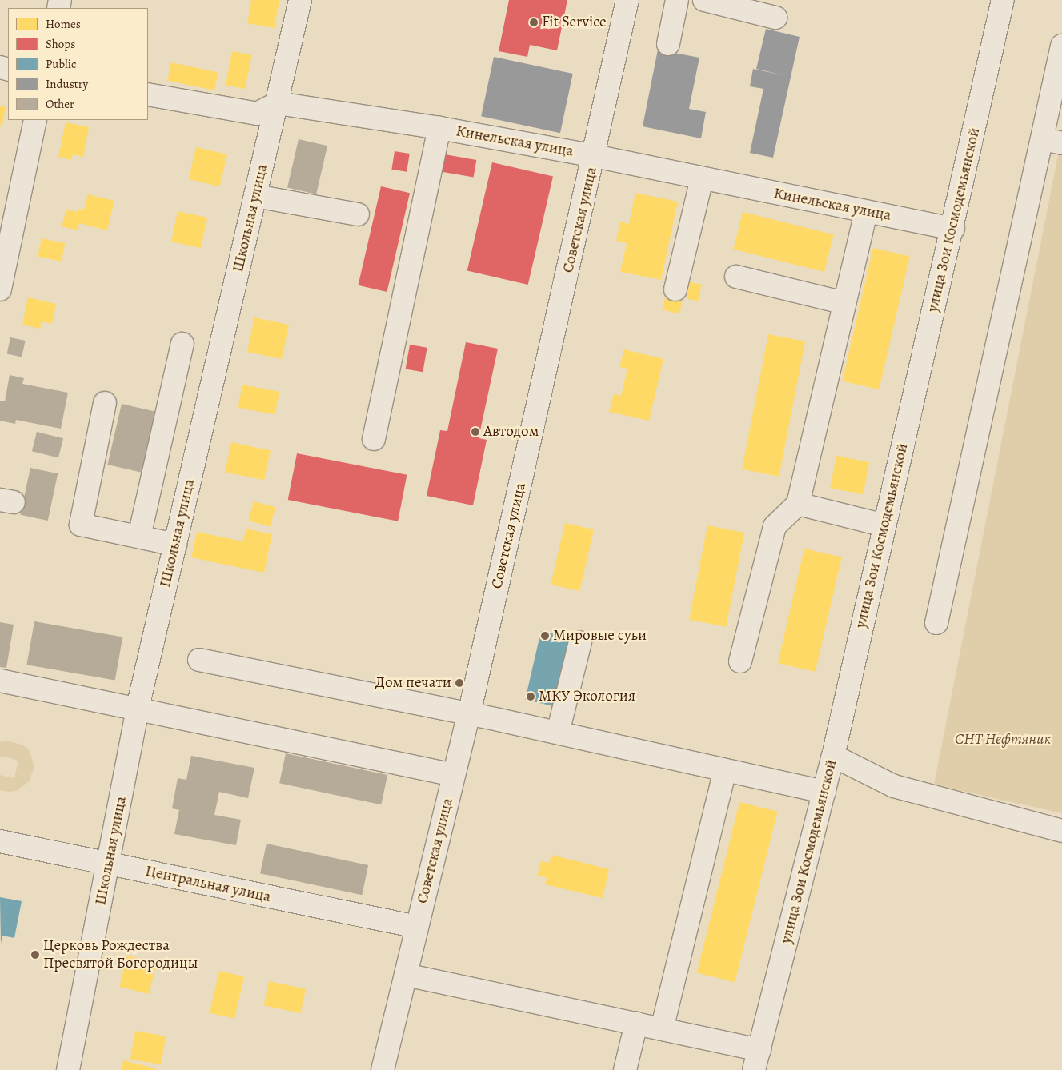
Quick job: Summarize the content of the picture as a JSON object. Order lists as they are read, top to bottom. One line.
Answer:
{"streets":{"street":["Кинельская улица","Школьная улица","Советская улица","улица Зои Космодемьянской","Центральная улица"]},"crossings":[["Кинельская улица","Школьная улица"],["Кинельская улица","Советская улица"],["Кинельская улица","улица Зои Космодемьянской"],["Школьная улица","Центральная улица"],["Советская улица","Центральная улица"]],"parks":["СНТ Нефтяник"],"places":["Fit Service","Автодом","Мировые суьи","Дом печати","МКУ Экология","Церковь Рождества Пресвятой Богородицы"],"legend":["Homes","Shops","Public","Industry","Other"]}
